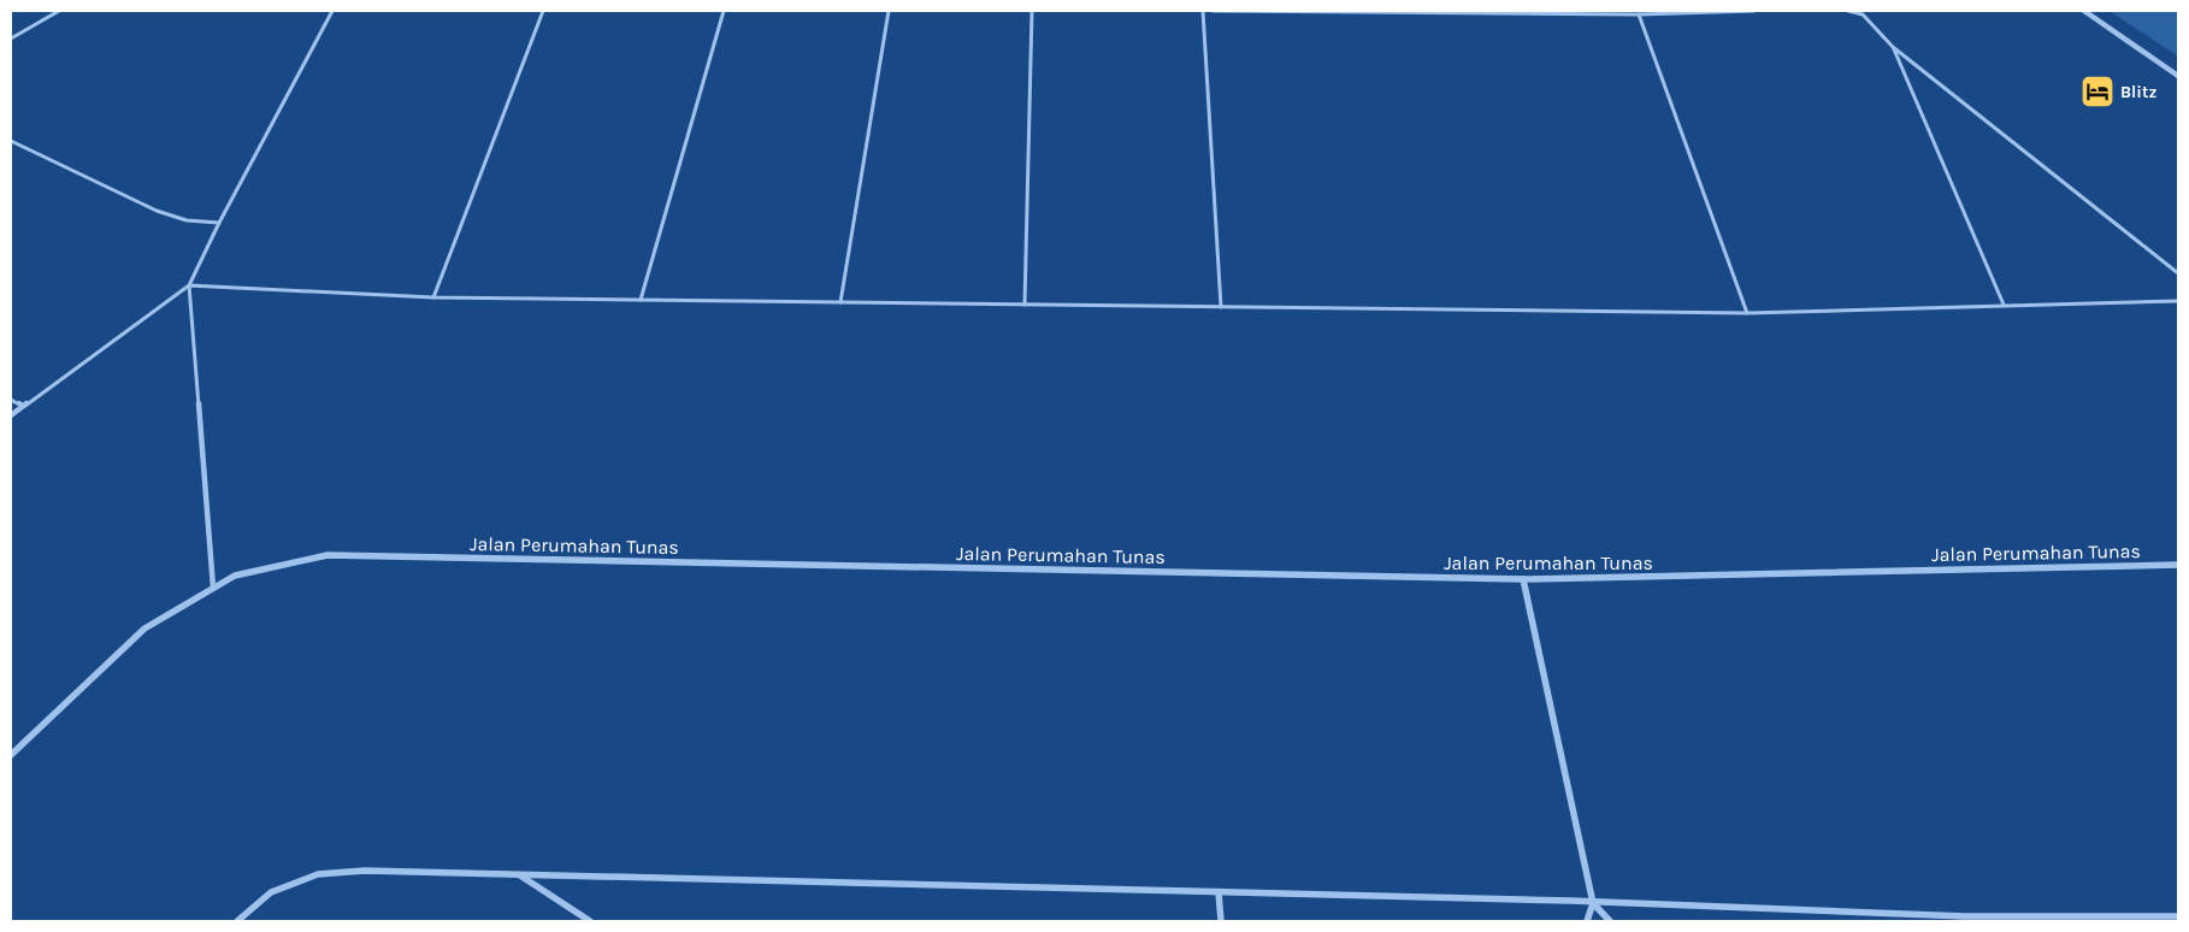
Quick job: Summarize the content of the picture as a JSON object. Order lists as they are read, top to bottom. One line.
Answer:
{"streets":{"street":["Jalan Perumahan Tunas"]},"places":{"hotel":["Blitz"]}}
